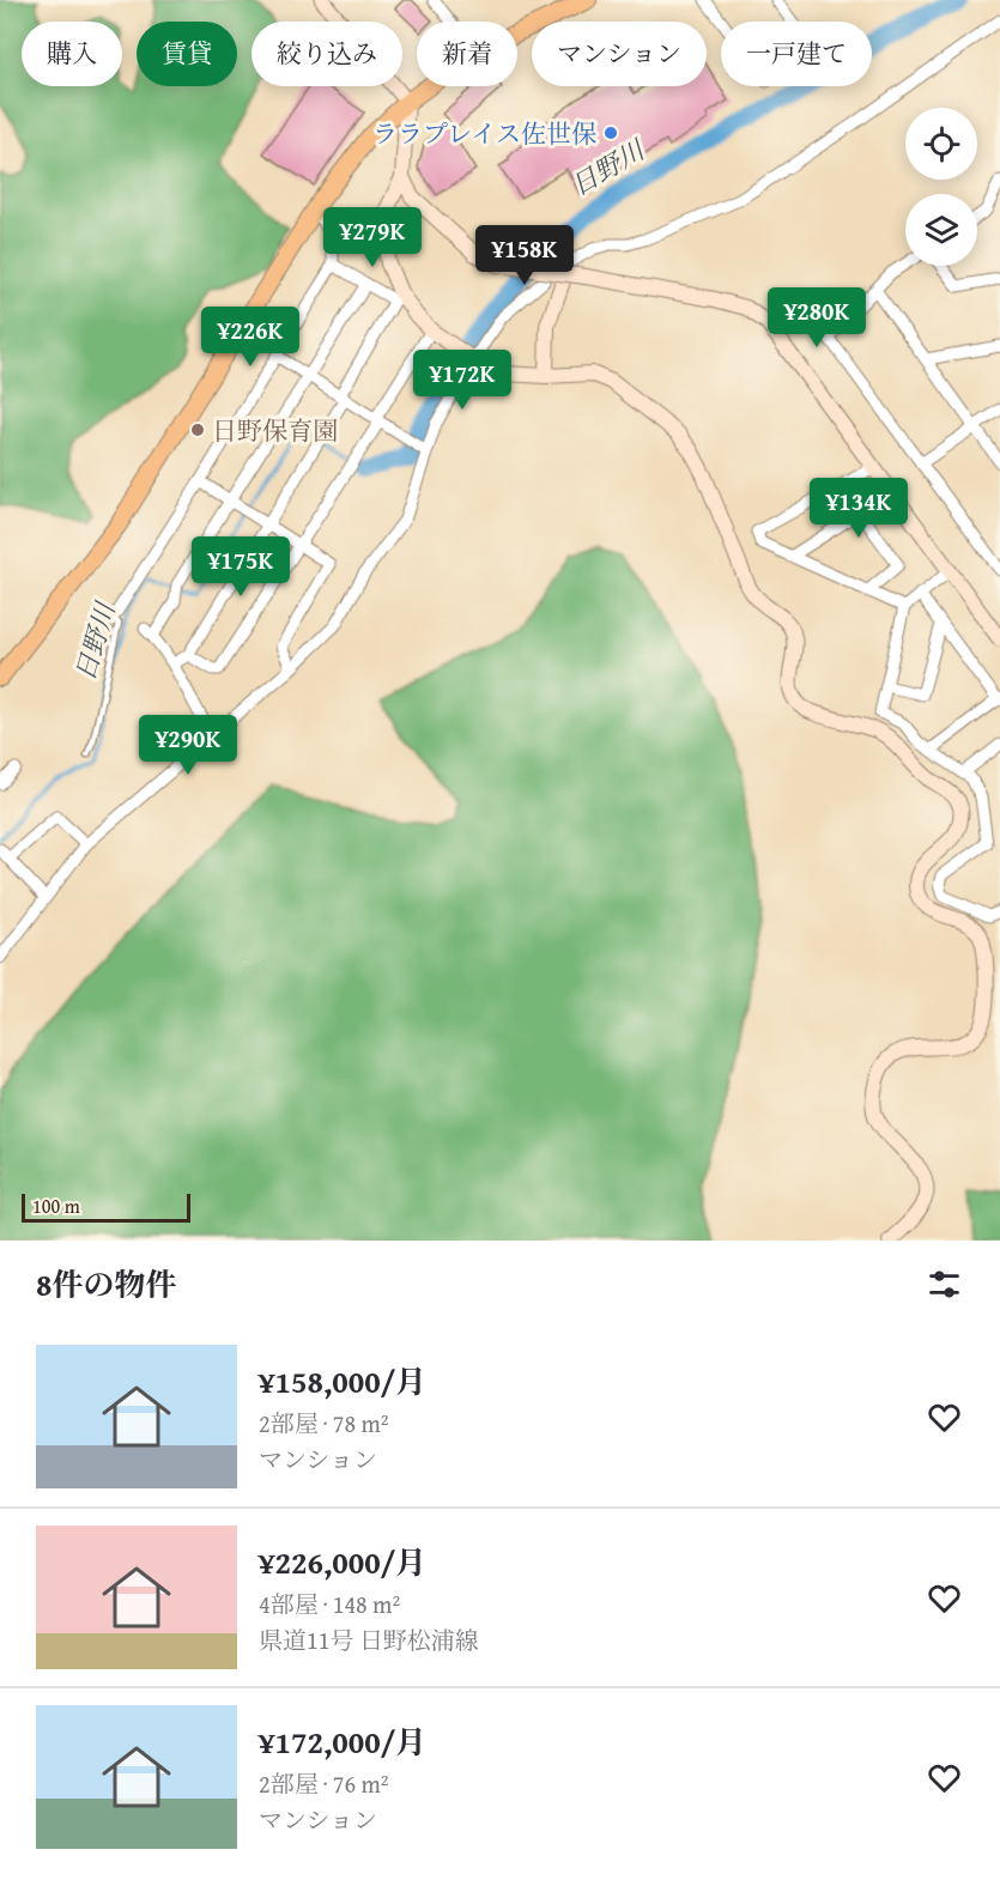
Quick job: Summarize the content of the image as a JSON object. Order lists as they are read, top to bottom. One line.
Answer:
{"water":["日野川"],"places":["ララプレイス佐世保","日野保育園"],"scale_bar":"100 m","page":{"chip":["購入","賃貸","絞り込み","新着","マンション","一戸建て"],"price":["¥279K","¥158K","¥280K","¥226K","¥172K","¥134K","¥175K","¥290K"],"scale":"100 m","heading":"8件の物件","list":[{"name":"¥158,000/月","note":"2部屋 · 78 m² · マンション"},{"name":"¥226,000/月","note":"4部屋 · 148 m² · 県道11号 日野松浦線"},{"name":"¥172,000/月","note":"2部屋 · 76 m² · マンション"}]}}
